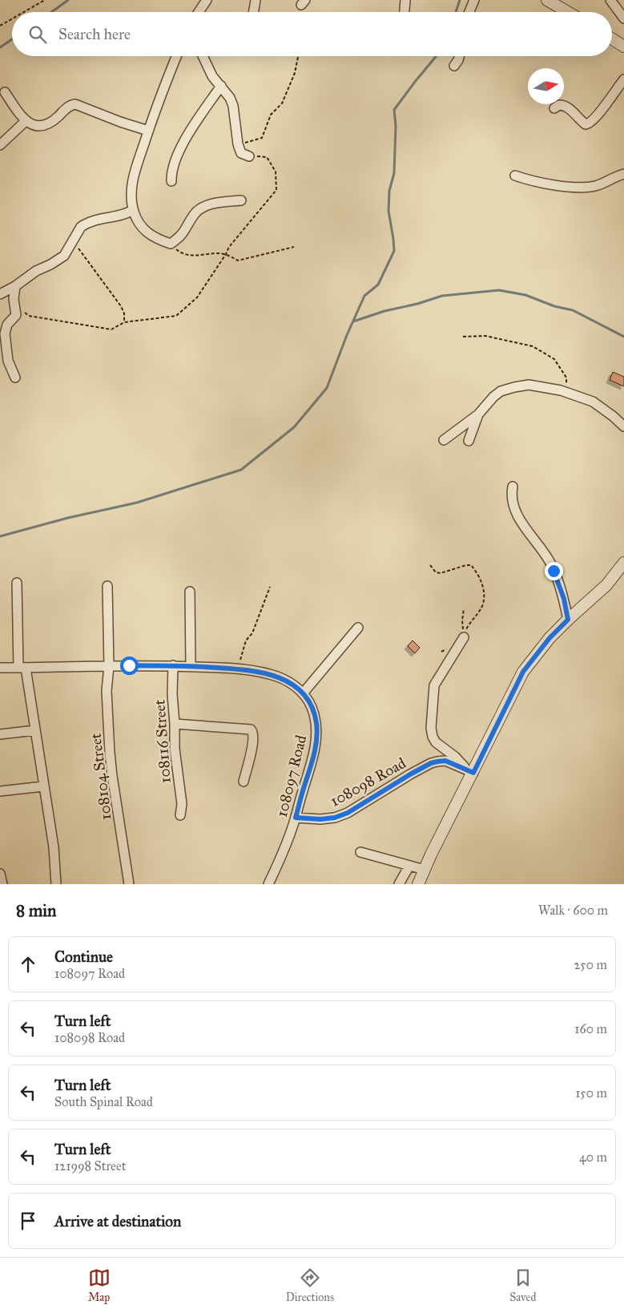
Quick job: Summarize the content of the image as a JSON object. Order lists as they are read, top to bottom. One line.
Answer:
{"streets":{"street":["108116 Street","108097 Road","108104 Street","108098 Road"]},"crossings":[["108116 Street","108097 Road"],["108097 Road","108104 Street"],["108097 Road","108098 Road"]],"north":"right","page":{"search":"Search here","heading":["8 min","Walk · 600 m"],"list":[["Continue","108097 Road","250 m"],["Turn left","108098 Road","160 m"],["Turn left","South Spinal Road","150 m"],["Turn left","121998 Street","40 m"],"Arrive at destination"],"nav":["Map","Directions","Saved"]}}
